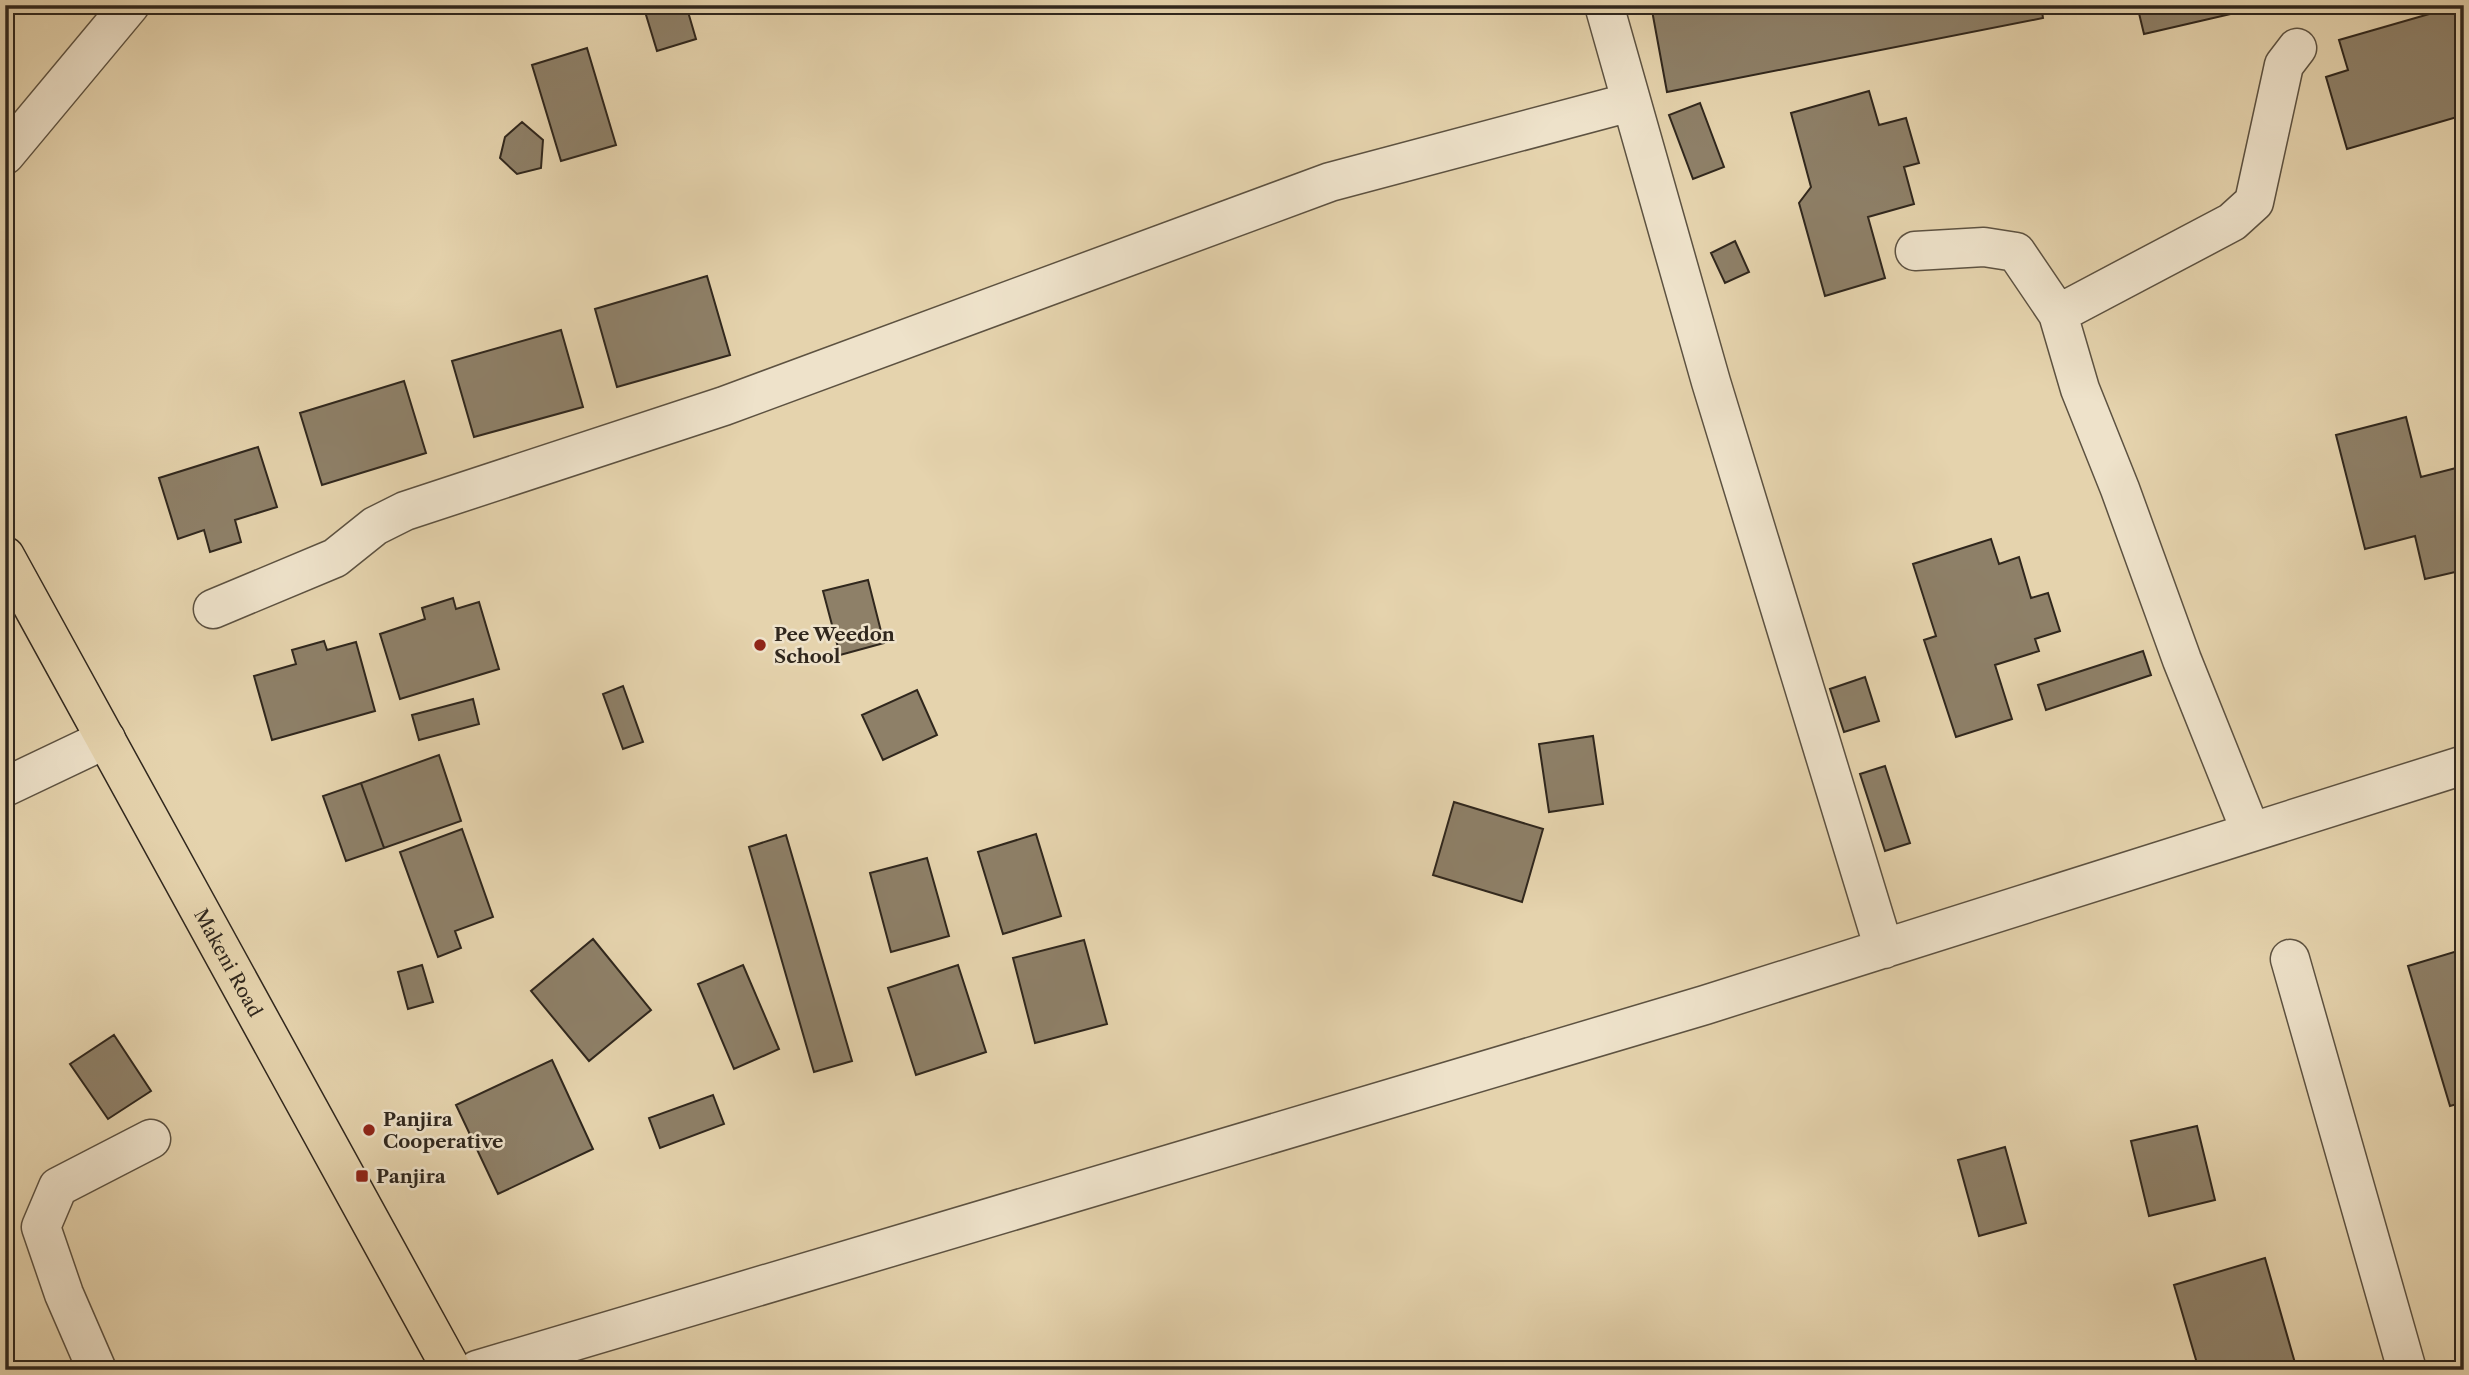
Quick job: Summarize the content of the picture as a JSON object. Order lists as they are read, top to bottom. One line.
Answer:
{"streets":{"main road":["Makeni Road"]},"places":{"other":["Pee Weedon School","Panjira Cooperative"],"transit":["Panjira"]}}
